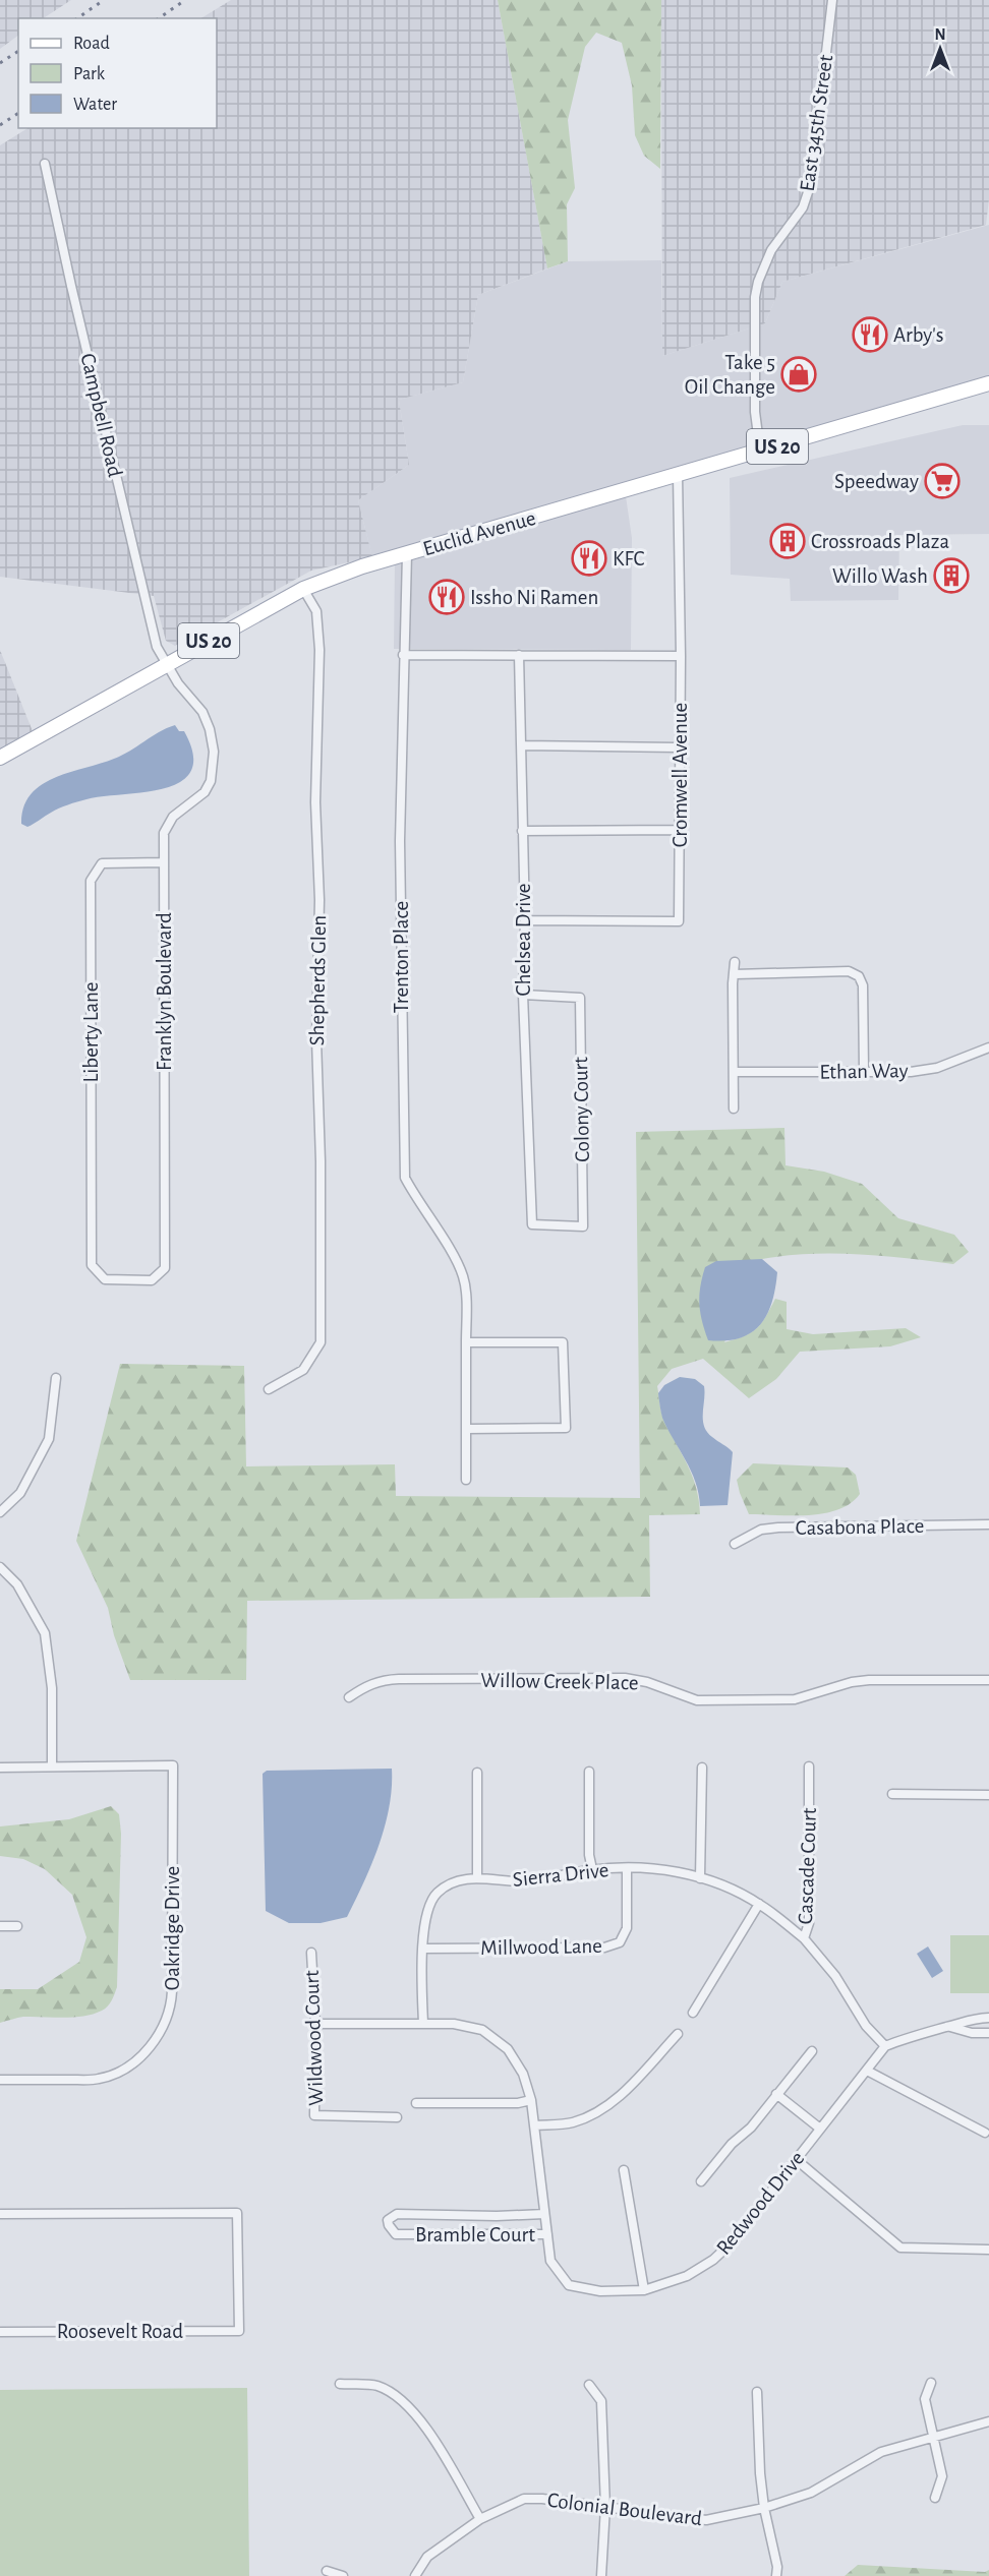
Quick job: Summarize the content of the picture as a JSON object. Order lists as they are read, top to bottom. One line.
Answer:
{"streets":{"main road":["US 20","Euclid Avenue"],"street":["East 345th Street","Campbell Road","Cromwell Avenue","Chelsea Drive","Trenton Place","Shepherds Glen","Franklyn Boulevard","Liberty Lane","Ethan Way","Colony Court","Casabona Place","Willow Creek Place","Cascade Court","Sierra Drive","Oakridge Drive","Millwood Lane","Wildwood Court","Redwood Drive","Bramble Court","Roosevelt Road","Colonial Boulevard"]},"crossings":[["East 345th Street","Euclid Avenue"],["Campbell Road","Euclid Avenue"],["Campbell Road","Franklyn Boulevard"],["Euclid Avenue","Cromwell Avenue"],["Euclid Avenue","Trenton Place"],["Euclid Avenue","Shepherds Glen"],["Euclid Avenue","Franklyn Boulevard"],["Cromwell Avenue","Chelsea Drive"],["Chelsea Drive","Colony Court"],["Franklyn Boulevard","Liberty Lane"],["Cascade Court","Sierra Drive"],["Cascade Court","Redwood Drive"],["Sierra Drive","Millwood Lane"],["Redwood Drive","Bramble Court"]],"places":{"restaurant":["Arby's","KFC","Issho Ni Ramen"],"shop":["Take 5 Oil Change"],"supermarket":["Speedway"],"building":["Crossroads Plaza","Willo Wash"]},"legend":["Road","Park","Water"],"north":"top"}
